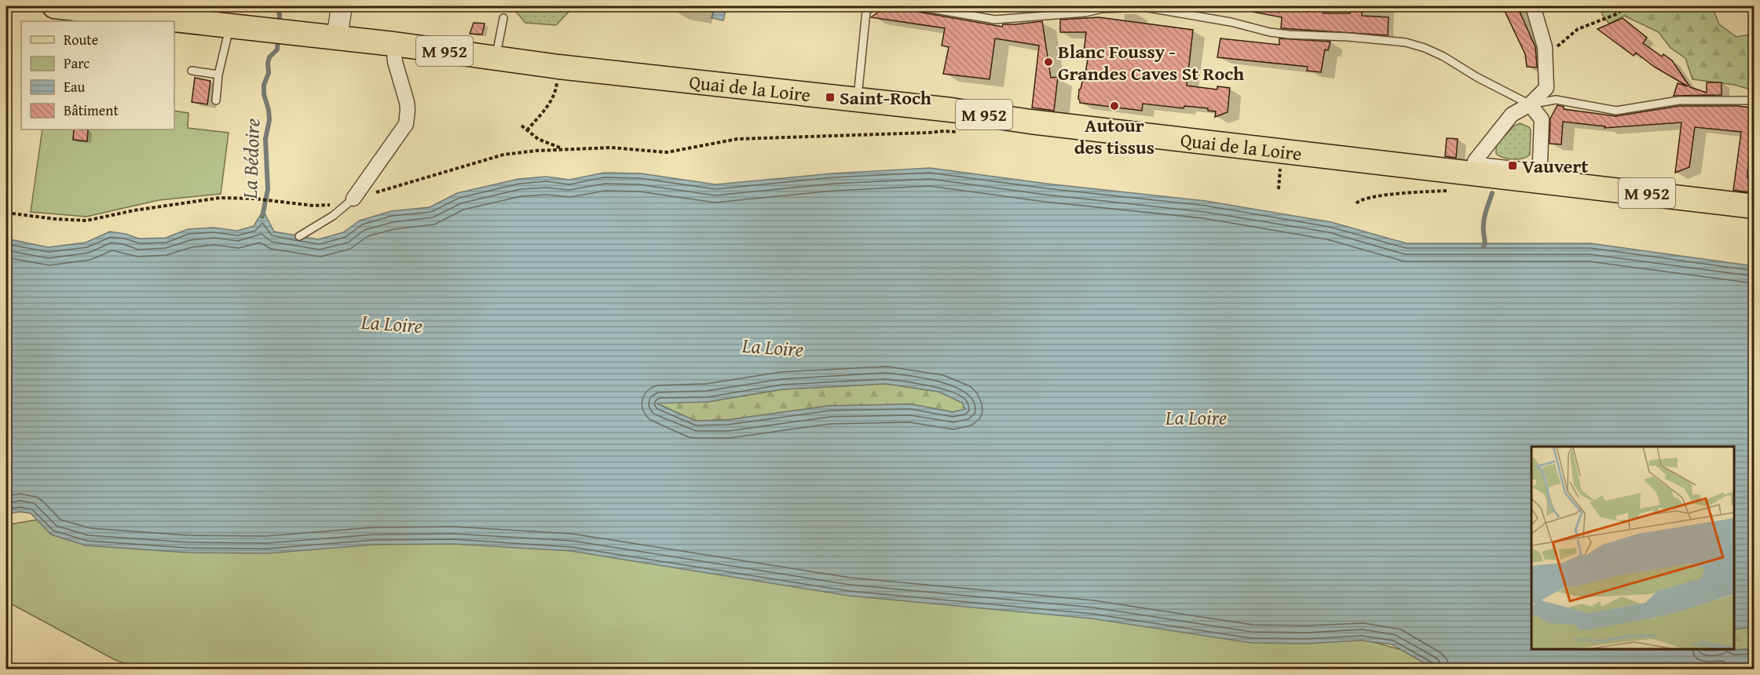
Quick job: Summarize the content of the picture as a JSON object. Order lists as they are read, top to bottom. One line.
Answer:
{"streets":{"main road":["M 952","Quai de la Loire"]},"crossings":[["M 952","Quai de la Loire"]],"water":["La Bédoire","La Loire"],"places":{"other":["Blanc Foussy - Grandes Caves St Roch","Autour des tissus"],"transit":["Saint-Roch","Vauvert"]},"legend":["Route","Parc","Eau","Bâtiment"]}
